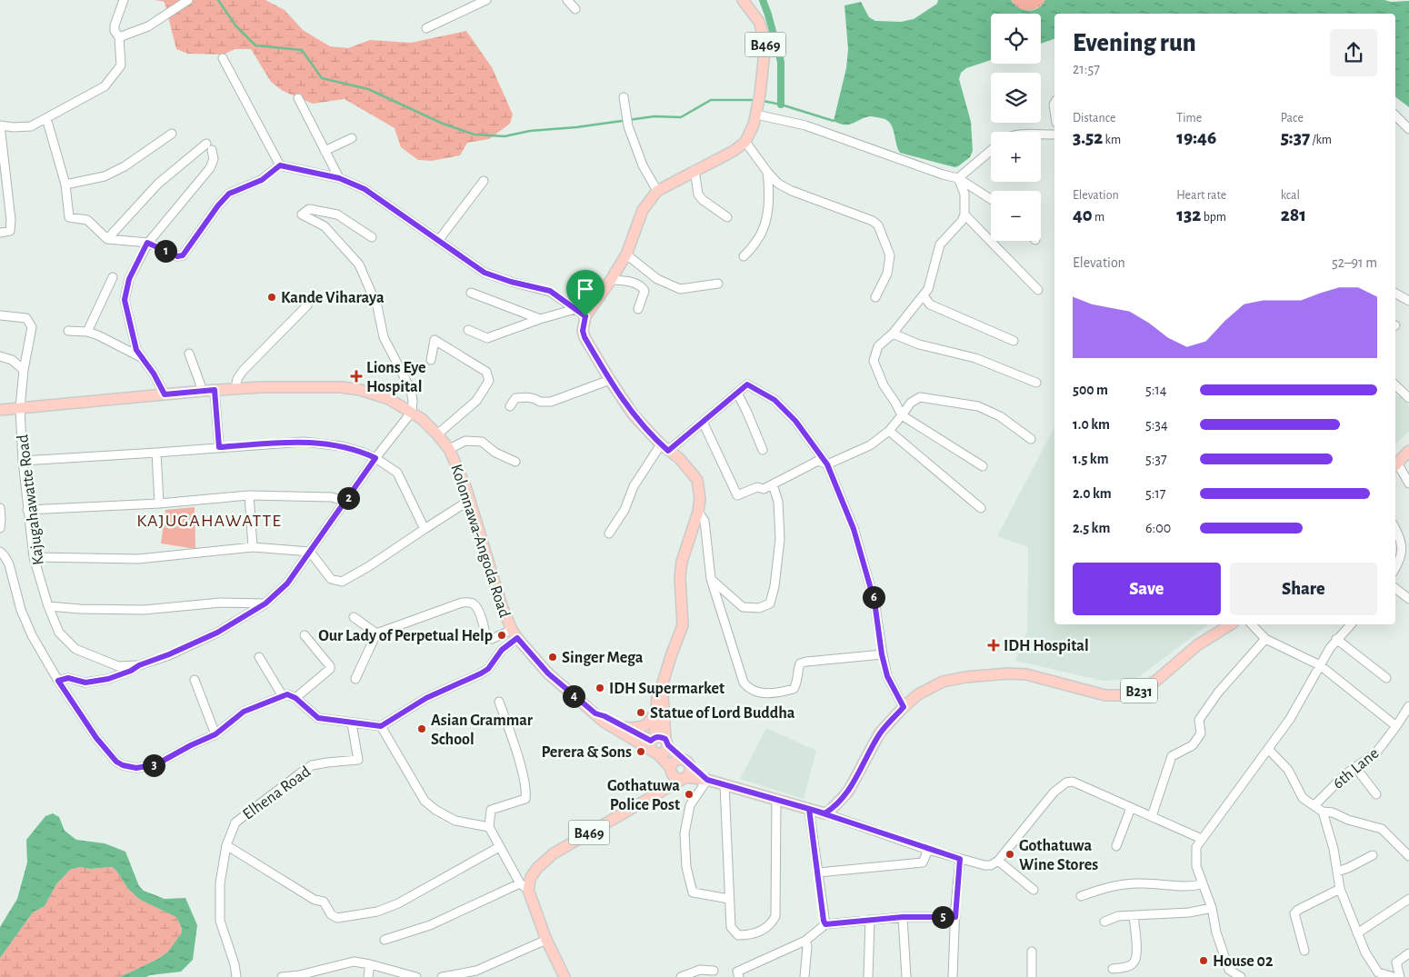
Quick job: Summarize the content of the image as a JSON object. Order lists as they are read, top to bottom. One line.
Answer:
{"streets":{"main road":["B469","Kolonnawa-Angoda Road","B231"],"street":["Kajugahawatte Road","6th Lane","Elhena Road"]},"crossings":[["Kajugahawatte Road","Kolonnawa-Angoda Road"]],"districts":["KAJUGAHAWATTE"],"places":{"other":["Kande Viharaya","Our Lady of Perpetual Help","Singer Mega","IDH Supermarket","Statue of Lord Buddha","Asian Grammar School","Perera & Sons","Gothatuwa Police Post","Gothatuwa Wine Stores","House 02"],"health":["Lions Eye Hospital","IDH Hospital"]},"page":{"map_buttons":["+","−"],"heading":["Evening run","21:57"],"stats":[["Distance","3.52 km"],["Time","19:46"],["Pace","5:37 /km"],["Elevation","40 m"],["Heart rate","132 bpm"],["kcal","281"]],"pins":["1","2","6","4","3","5"],"chart":["Elevation","52–91 m"],"list":[{"name":"500 m","note":"5:14"},{"name":"1.0 km","note":"5:34"},{"name":"1.5 km","note":"5:37"},{"name":"2.0 km","note":"5:17"},{"name":"2.5 km","note":"6:00"}],"buttons":["Save","Share"]}}
